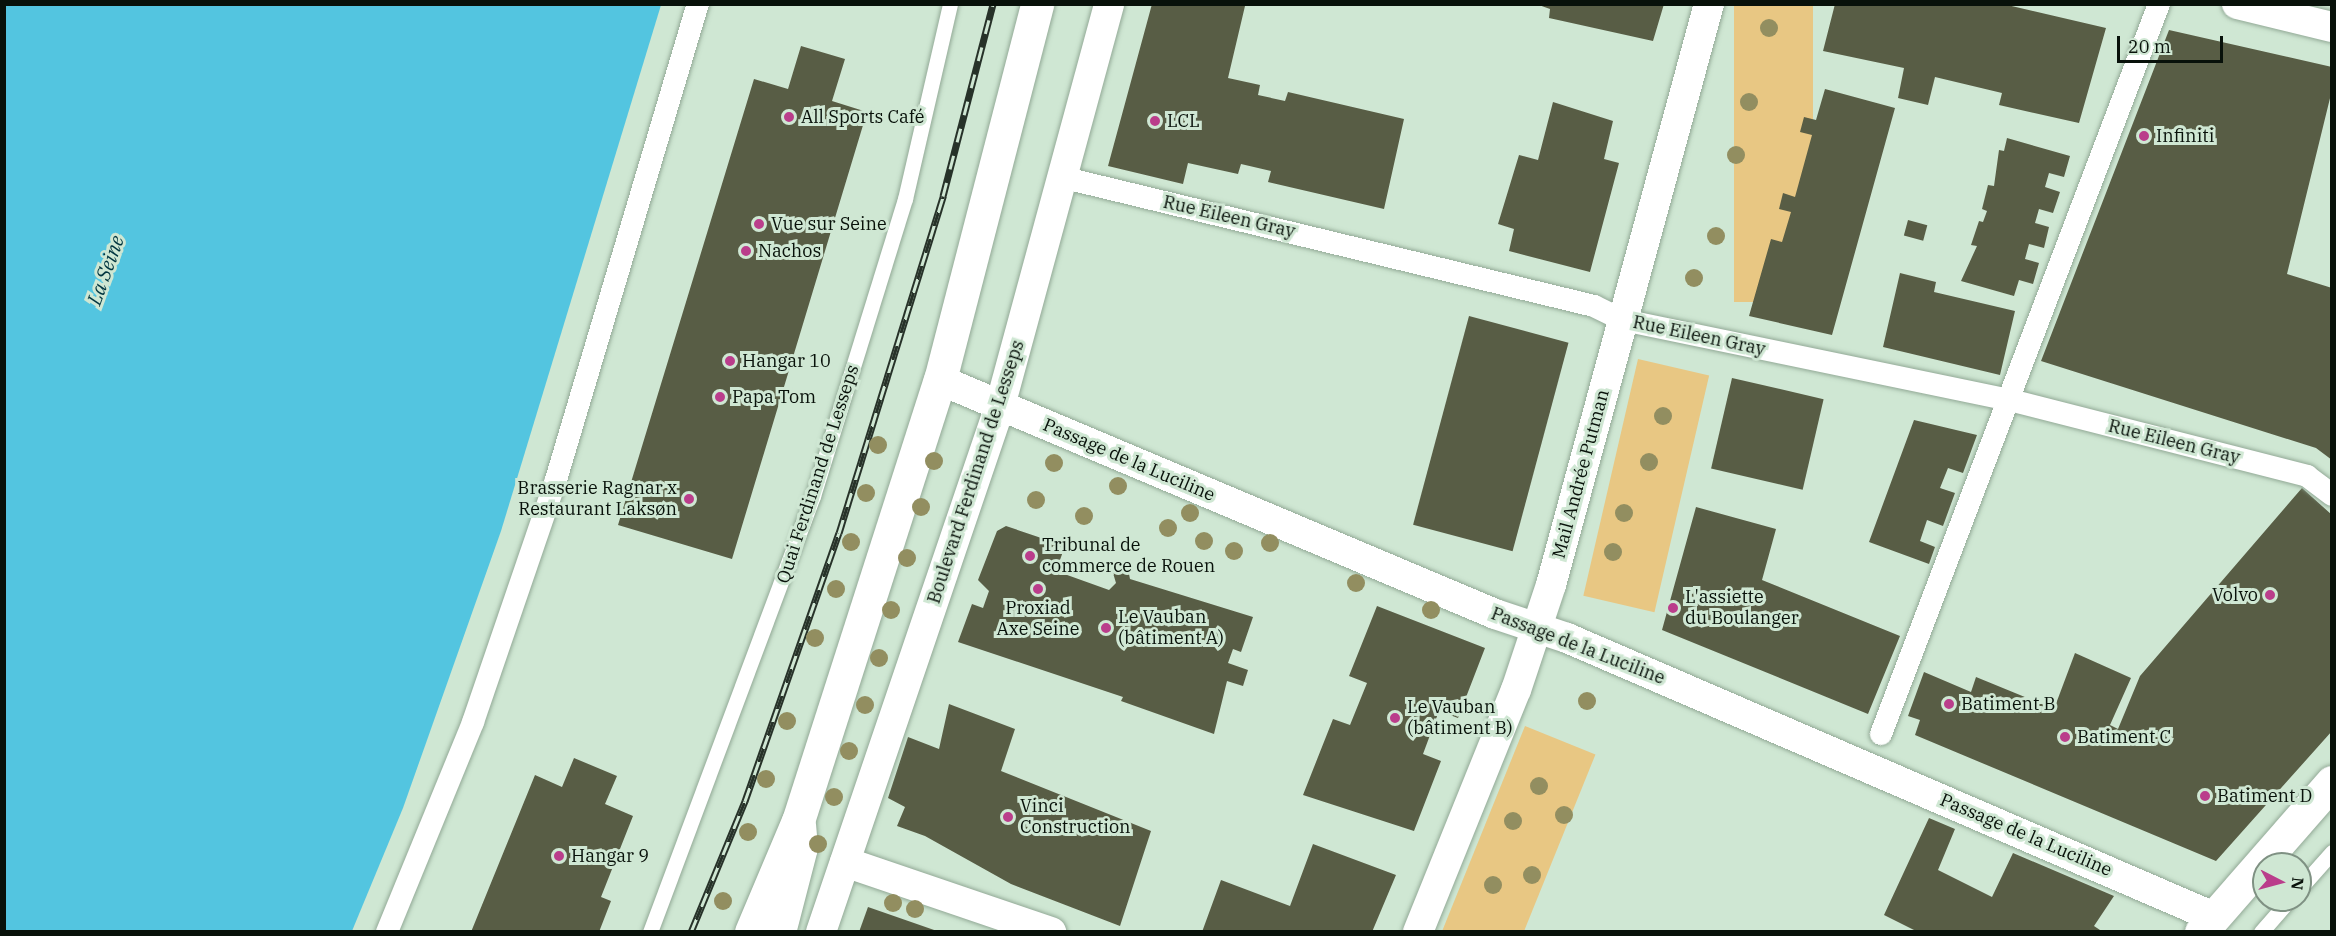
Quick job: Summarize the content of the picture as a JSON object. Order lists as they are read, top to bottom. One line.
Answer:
{"streets":{"street":["Rue Eileen Gray","Passage de la Luciline","Boulevard Ferdinand de Lesseps","Mail Andrée Putman"],"lane":["Quai Ferdinand de Lesseps"]},"crossings":[["Rue Eileen Gray","Boulevard Ferdinand de Lesseps"],["Rue Eileen Gray","Mail Andrée Putman"],["Passage de la Luciline","Boulevard Ferdinand de Lesseps"],["Passage de la Luciline","Mail Andrée Putman"]],"water":["La Seine"],"places":["All Sports Café","LCL","Infiniti","Vue sur Seine","Nachos","Hangar 10","Papa Tom","Brasserie Ragnar x Restaurant Laksøn","Tribunal de commerce de Rouen","Proxiad Axe Seine","Volvo","L'assiette du Boulanger","Le Vauban (bâtiment A)","Batiment B","Le Vauban (bâtiment B)","Batiment C","Batiment D","Vinci Construction","Hangar 9"],"scale_bar":"20 m","north":"right"}
